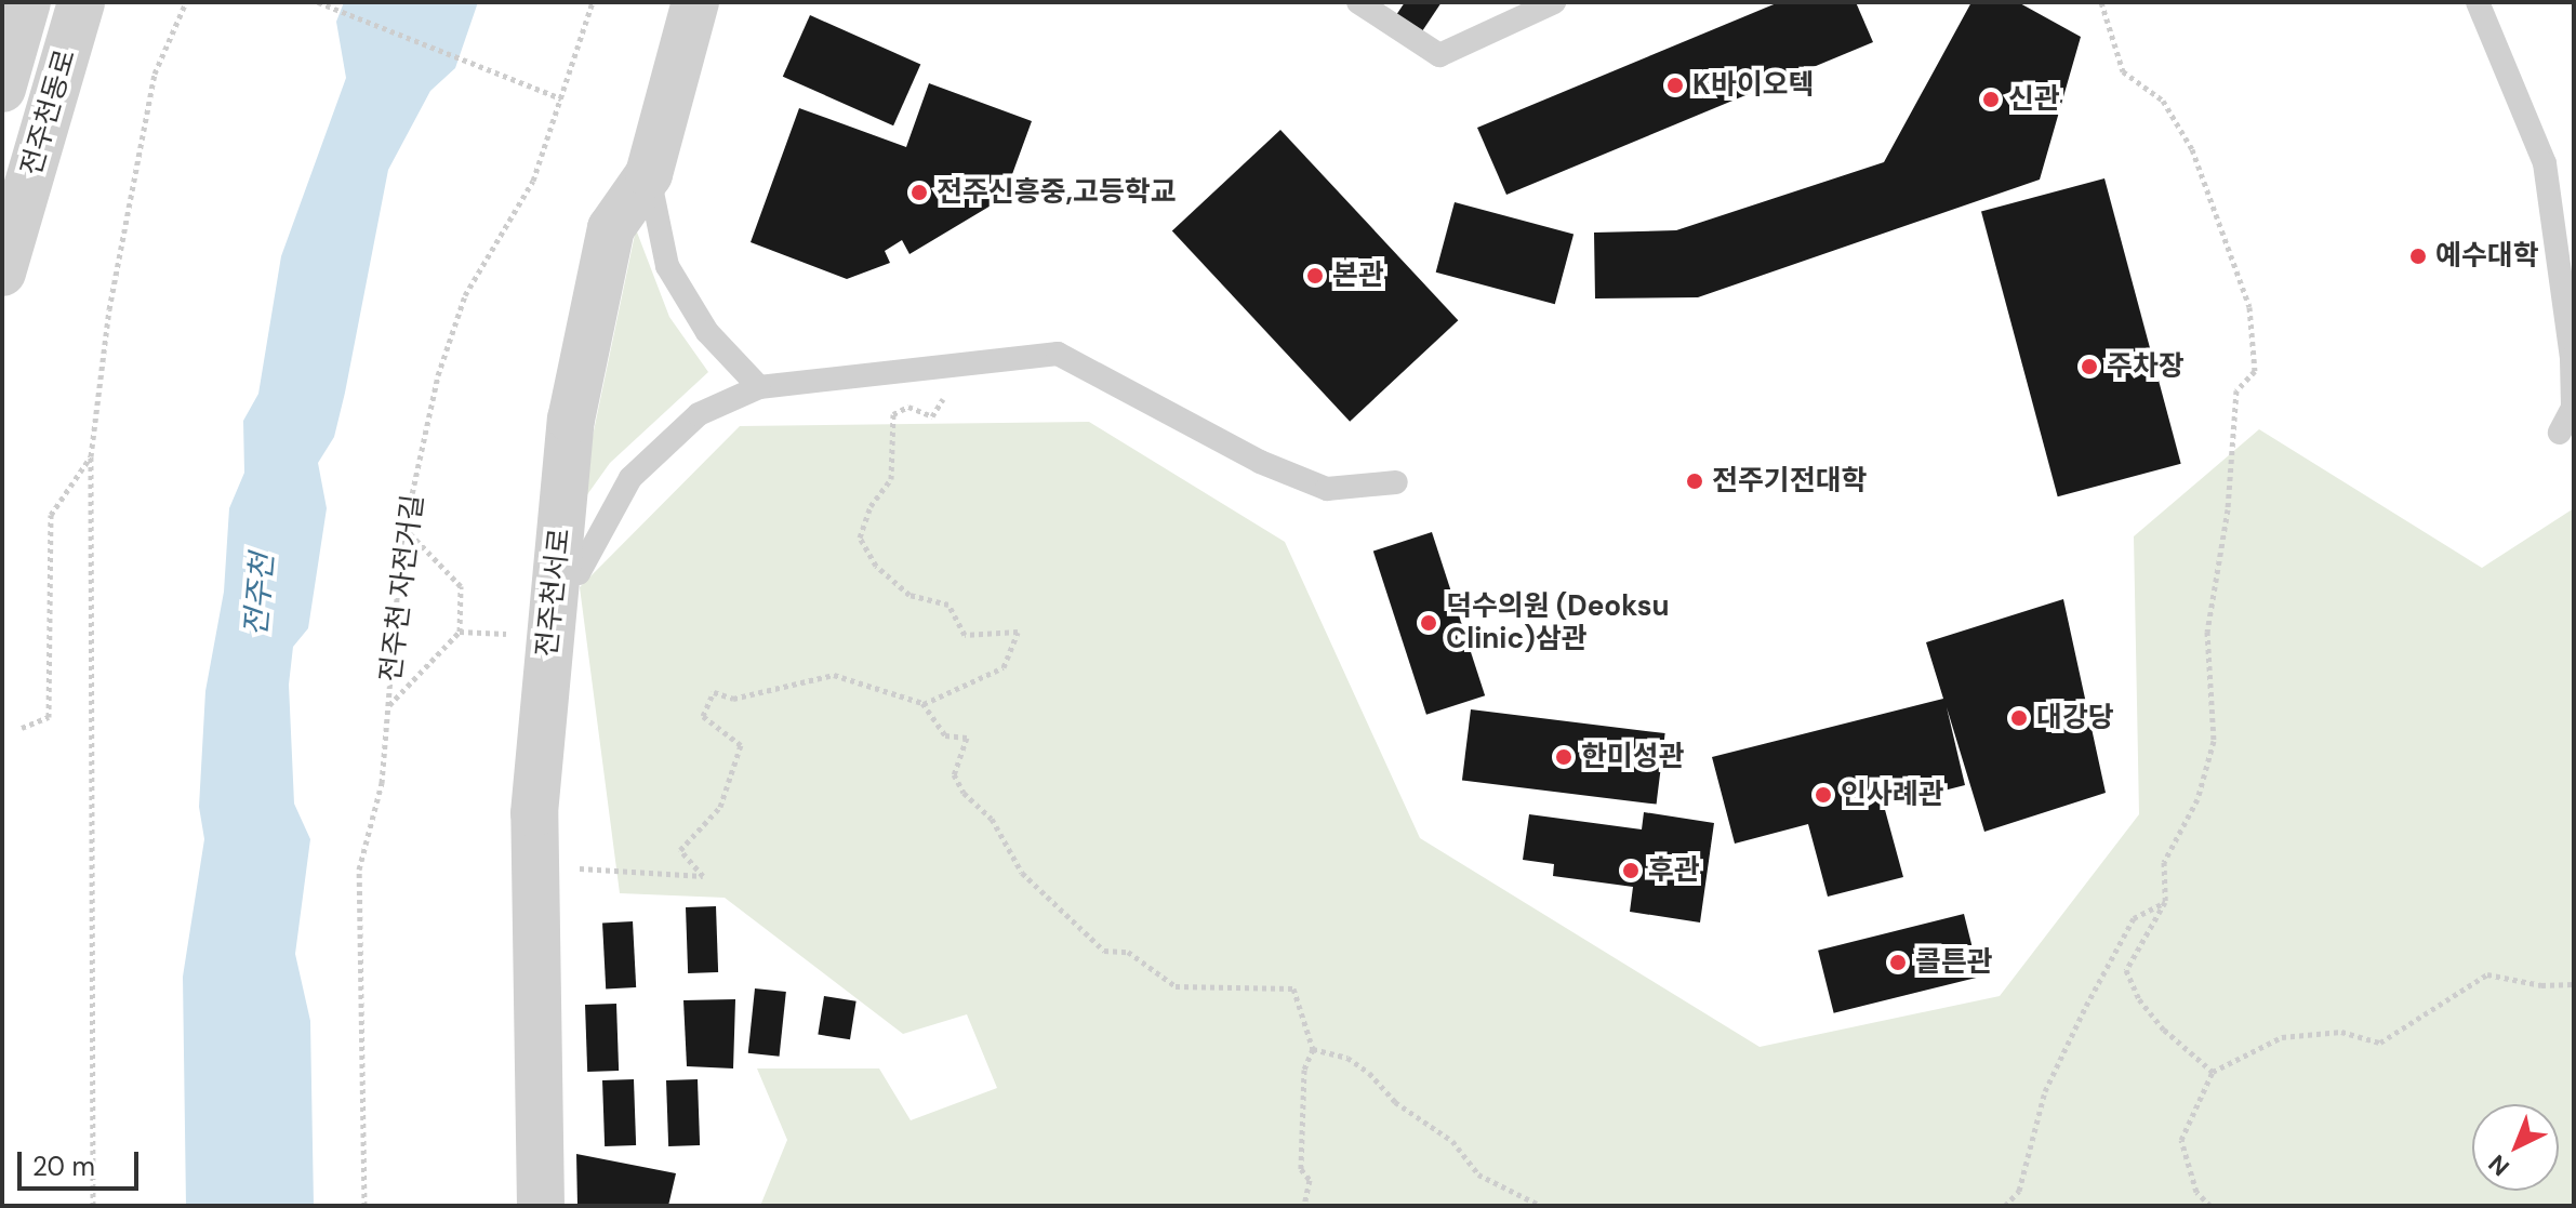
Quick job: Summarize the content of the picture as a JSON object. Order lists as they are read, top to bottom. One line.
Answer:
{"streets":{"street":["전주천동로","전주천서로"],"path":["전주천 자전거길"]},"water":["전주천"],"places":["K바이오텍","신관","전주신흥중,고등학교","예수대학","본관","주차장","전주기전대학","덕수의원 (Deoksu Clinic)삼관","대강당","한미성관","인사례관","후관","콜튼관"],"scale_bar":"20 m","north":"bottom left"}
